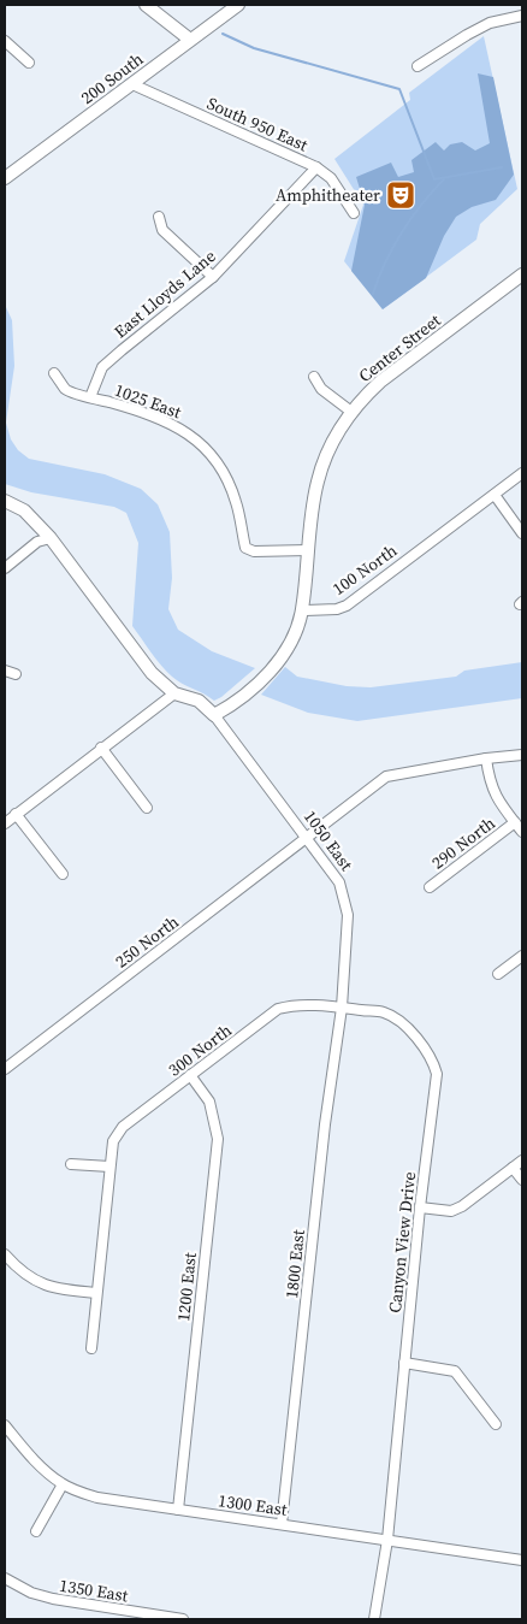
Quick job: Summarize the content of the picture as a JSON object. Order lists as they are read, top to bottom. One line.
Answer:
{"streets":{"street":["200 South","South 950 East","East Lloyds Lane","Center Street","1025 East","100 North","1050 East","290 North","250 North","300 North","Canyon View Drive","1800 East","1200 East","1300 East","1350 East"]},"crossings":[["200 South","South 950 East"],["South 950 East","East Lloyds Lane"],["East Lloyds Lane","1025 East"],["Center Street","1025 East"],["Center Street","100 North"],["1050 East","250 North"],["1050 East","300 North"],["1050 East","Canyon View Drive"],["1050 East","1800 East"],["300 North","Canyon View Drive"],["300 North","1800 East"],["300 North","1200 East"],["Canyon View Drive","1800 East"],["Canyon View Drive","1300 East"],["1800 East","1300 East"],["1200 East","1300 East"]],"places":{"theatre":["Amphitheater"]}}
